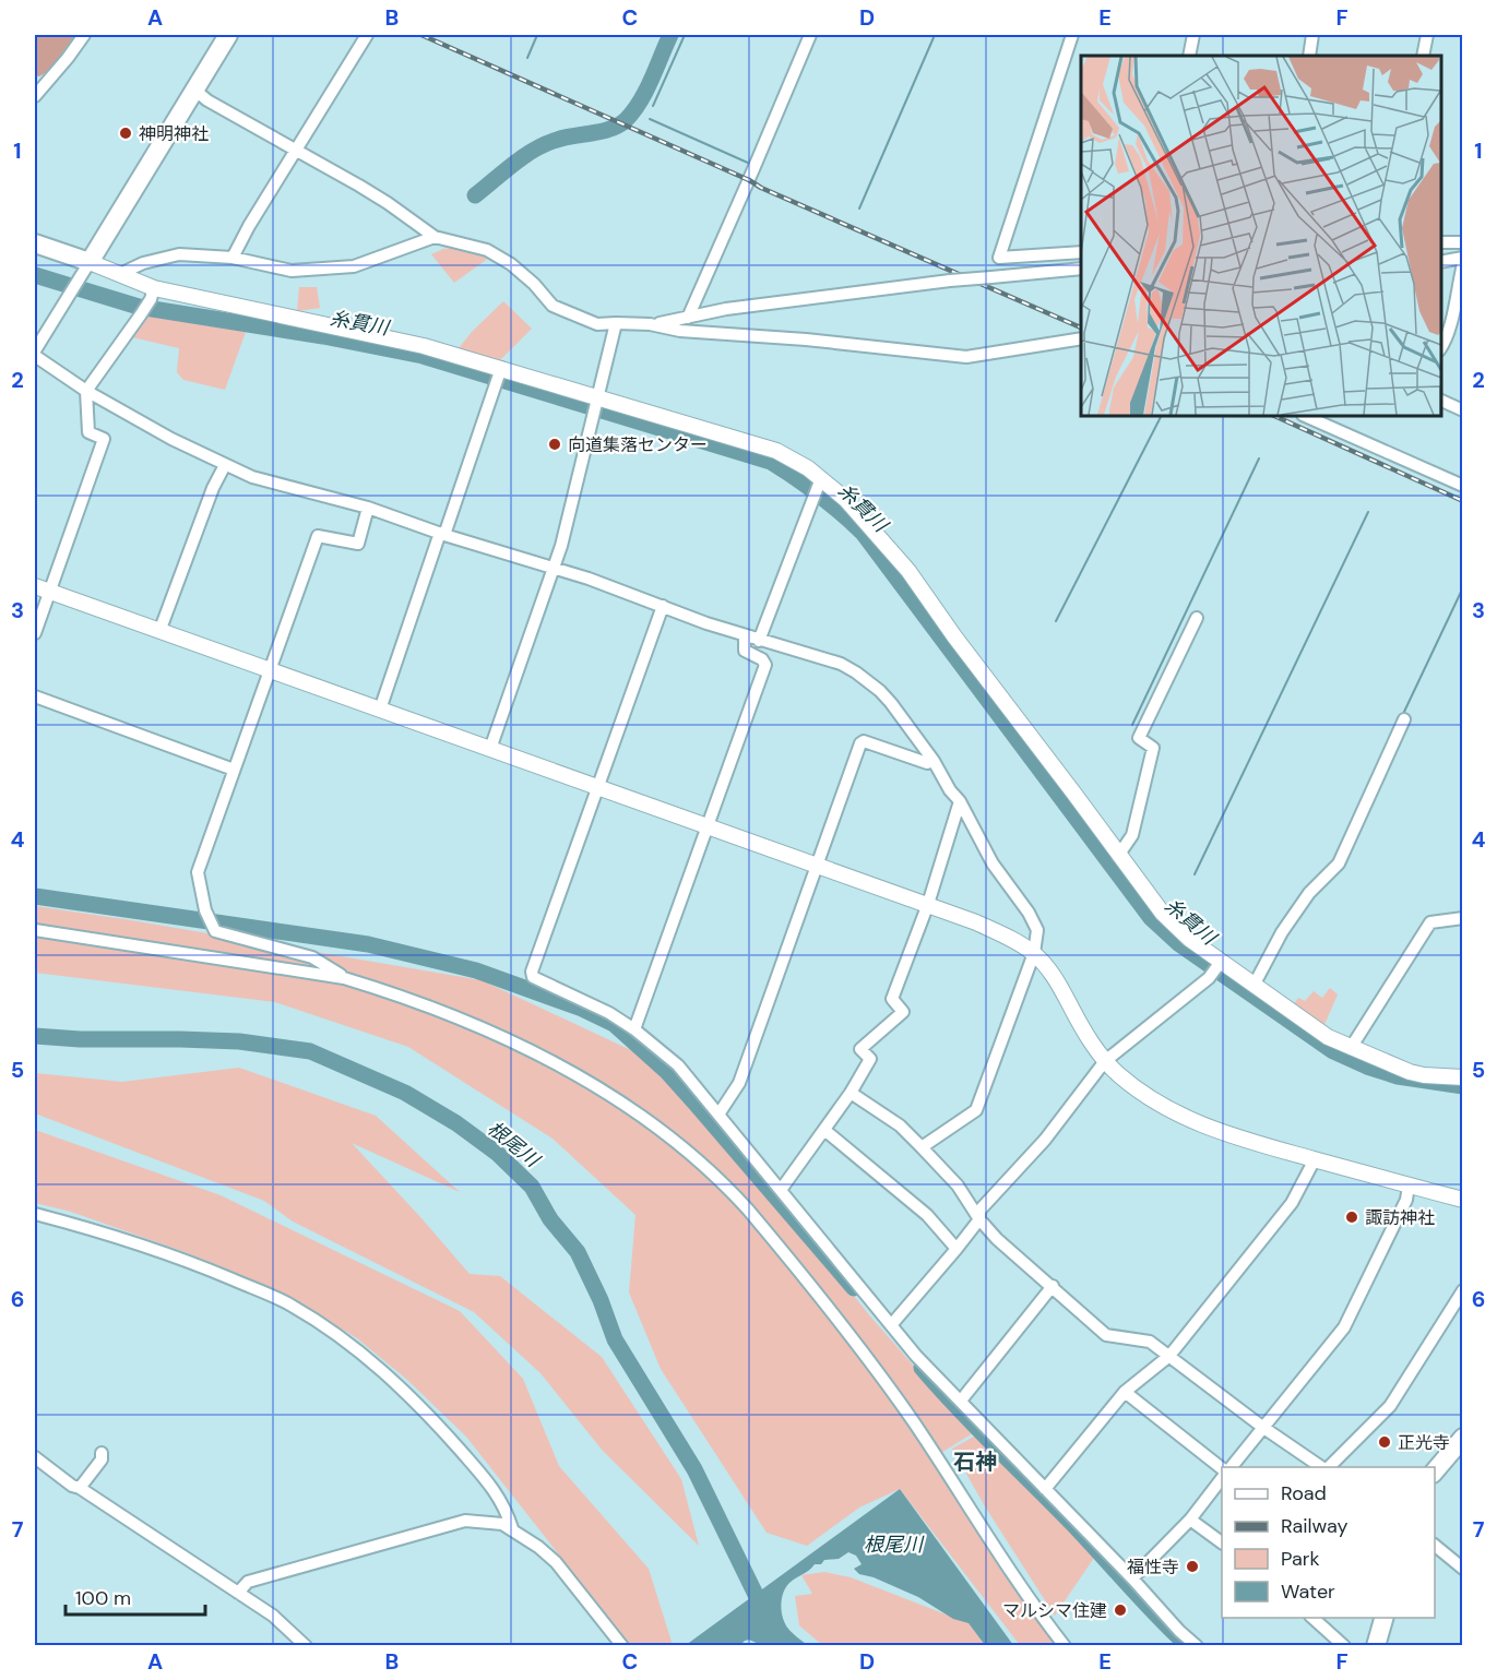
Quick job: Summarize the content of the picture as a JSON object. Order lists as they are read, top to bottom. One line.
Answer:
{"districts":["石神"],"water":["糸貫川","根尾川"],"places":["神明神社","向道集落センター","諏訪神社","正光寺","福性寺","マルシマ住建"],"legend":["Road","Railway","Park","Water"],"scale_bar":"100 m","grid":{"columns":["A","B","C","D","E","F"],"rows":["1","2","3","4","5","6","7"]}}
